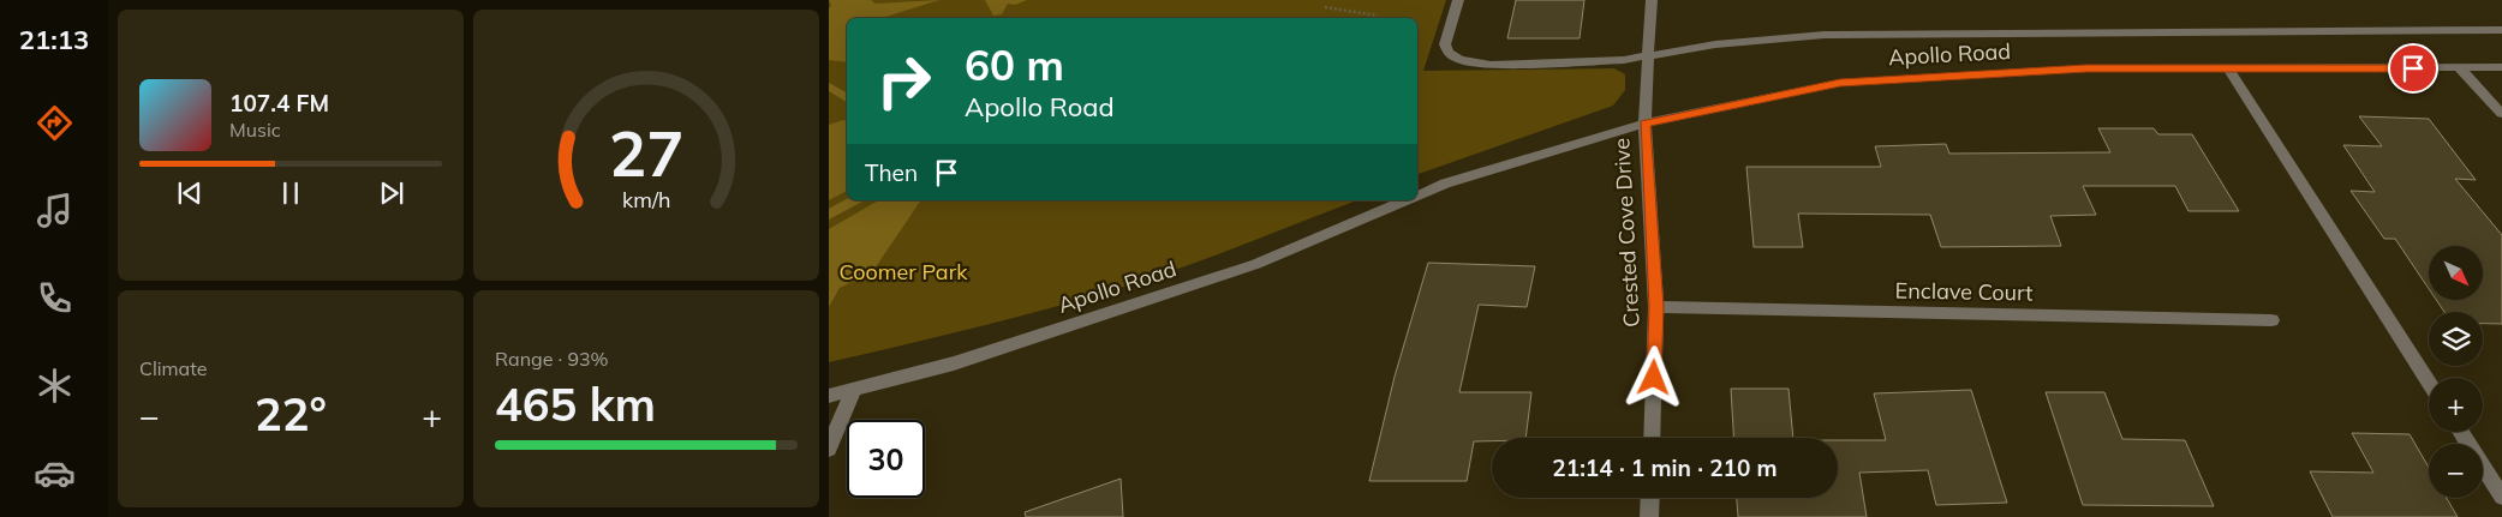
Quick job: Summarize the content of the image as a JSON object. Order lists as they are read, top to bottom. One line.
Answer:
{"streets":{"street":["Apollo Road","Crested Cove Drive","Enclave Court"]},"crossings":[["Apollo Road","Crested Cove Drive"],["Crested Cove Drive","Enclave Court"]],"parks":["Coomer Park"],"north":"bottom right","page":{"tabs":"21:13","turn":["60 m","Apollo Road"],"song":["107.4 FM","Music"],"then":"Then","map_buttons":["+","−"],"tile":["Climate",["Range · 93%","465 km"]],"heat":["−","22°","+"],"limit":"30","trip":"21:14 · 1 min · 210 m","gauge":["27","km/h"]}}
